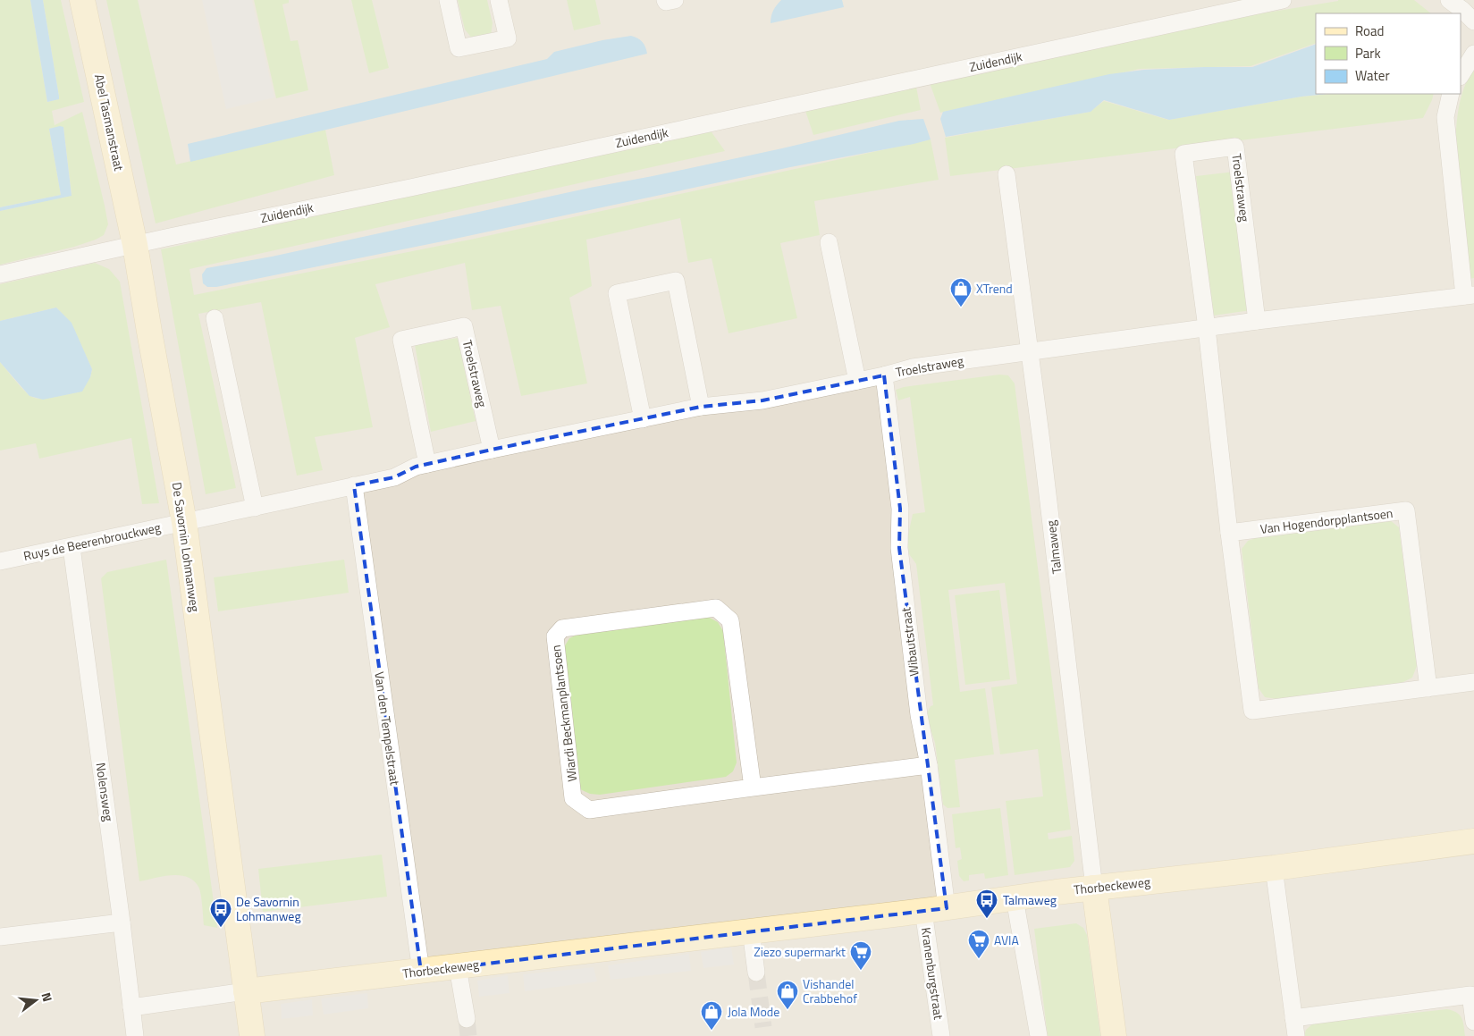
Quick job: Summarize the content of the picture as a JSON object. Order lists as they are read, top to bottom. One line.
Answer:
{"streets":{"street":["Zuidendijk","Abel Tasmanstraat","Troelstraweg","Van Hogendorpplantsoen","Ruys de Beerenbrouckweg","De Savornin Lohmanweg","Talmaweg","Wibautstraat","Wiardi Beckmanplantsoen","Van den Tempelstraat","Nolensweg","Thorbeckeweg","Kranenburgstraat"]},"crossings":[["Zuidendijk","Abel Tasmanstraat"],["Zuidendijk","De Savornin Lohmanweg"],["Abel Tasmanstraat","De Savornin Lohmanweg"],["Troelstraweg","Ruys de Beerenbrouckweg"],["Troelstraweg","De Savornin Lohmanweg"],["Troelstraweg","Talmaweg"],["Troelstraweg","Wibautstraat"],["Troelstraweg","Van den Tempelstraat"],["Ruys de Beerenbrouckweg","De Savornin Lohmanweg"],["Ruys de Beerenbrouckweg","Nolensweg"],["De Savornin Lohmanweg","Thorbeckeweg"],["Talmaweg","Thorbeckeweg"],["Wibautstraat","Wiardi Beckmanplantsoen"],["Wibautstraat","Thorbeckeweg"],["Wibautstraat","Kranenburgstraat"],["Van den Tempelstraat","Thorbeckeweg"],["Nolensweg","Thorbeckeweg"],["Thorbeckeweg","Kranenburgstraat"]],"places":{"shop":["XTrend","Vishandel Crabbehof","Jola Mode"],"bus stop":["Talmaweg","De Savornin Lohmanweg"],"supermarket":["AVIA","Ziezo supermarkt"]},"legend":["Road","Park","Water"],"north":"right"}
